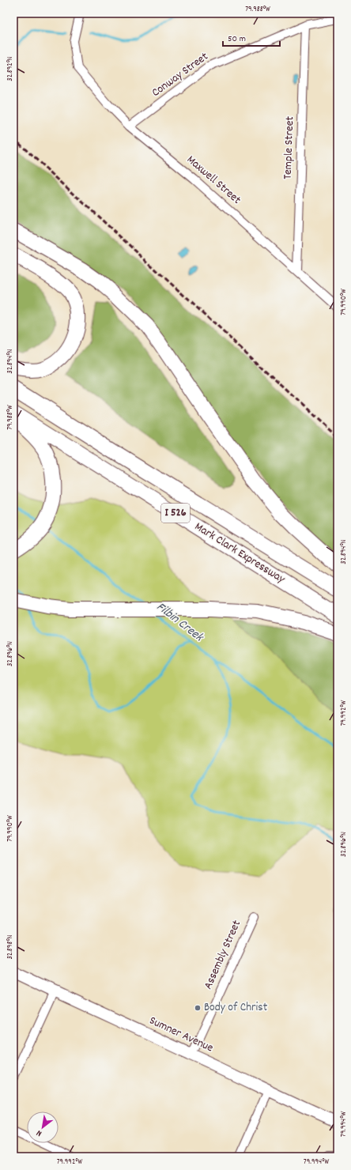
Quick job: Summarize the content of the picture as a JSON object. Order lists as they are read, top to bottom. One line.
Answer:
{"streets":{"highway":["I 526","Mark Clark Expressway"],"street":["Conway Street","Temple Street","Maxwell Street","Assembly Street","Sumner Avenue"]},"crossings":[["Conway Street","Temple Street"],["Conway Street","Maxwell Street"],["Temple Street","Maxwell Street"],["Assembly Street","Sumner Avenue"]],"water":["Filbin Creek"],"places":["Body of Christ"],"scale_bar":"50 m","north":"bottom left","coordinates":["79.988°W","32.892°N","79.990°W","32.894°N","32.896°N","79.992°W","32.898°N","79.994°W"]}
